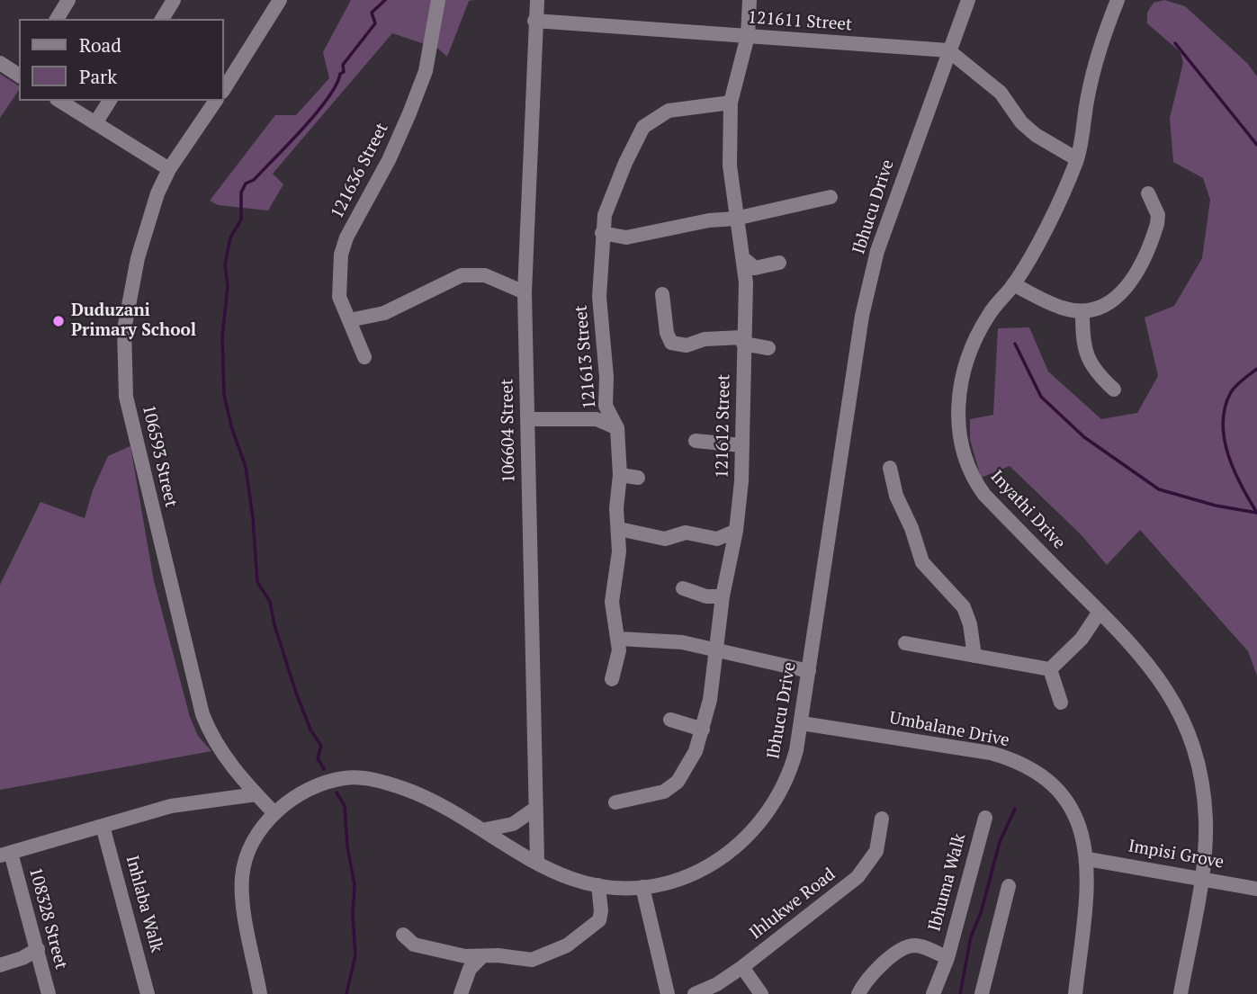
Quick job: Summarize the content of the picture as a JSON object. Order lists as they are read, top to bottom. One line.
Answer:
{"streets":{"street":["121611 Street","121636 Street","Ibhucu Drive","121613 Street","121612 Street","106604 Street","106593 Street","Inyathi Drive","Umbalane Drive","Impisi Grove","Ibhuma Walk","Inhlaba Walk","Ihlukwe Road","108328 Street"]},"crossings":[["121611 Street","Ibhucu Drive"],["121611 Street","121612 Street"],["121611 Street","106604 Street"],["Ibhucu Drive","106604 Street"],["Ibhucu Drive","106593 Street"],["Ibhucu Drive","Umbalane Drive"],["121613 Street","121612 Street"],["Inyathi Drive","Impisi Grove"],["Umbalane Drive","Impisi Grove"]],"places":["Duduzani Primary School"],"legend":["Road","Park"]}
